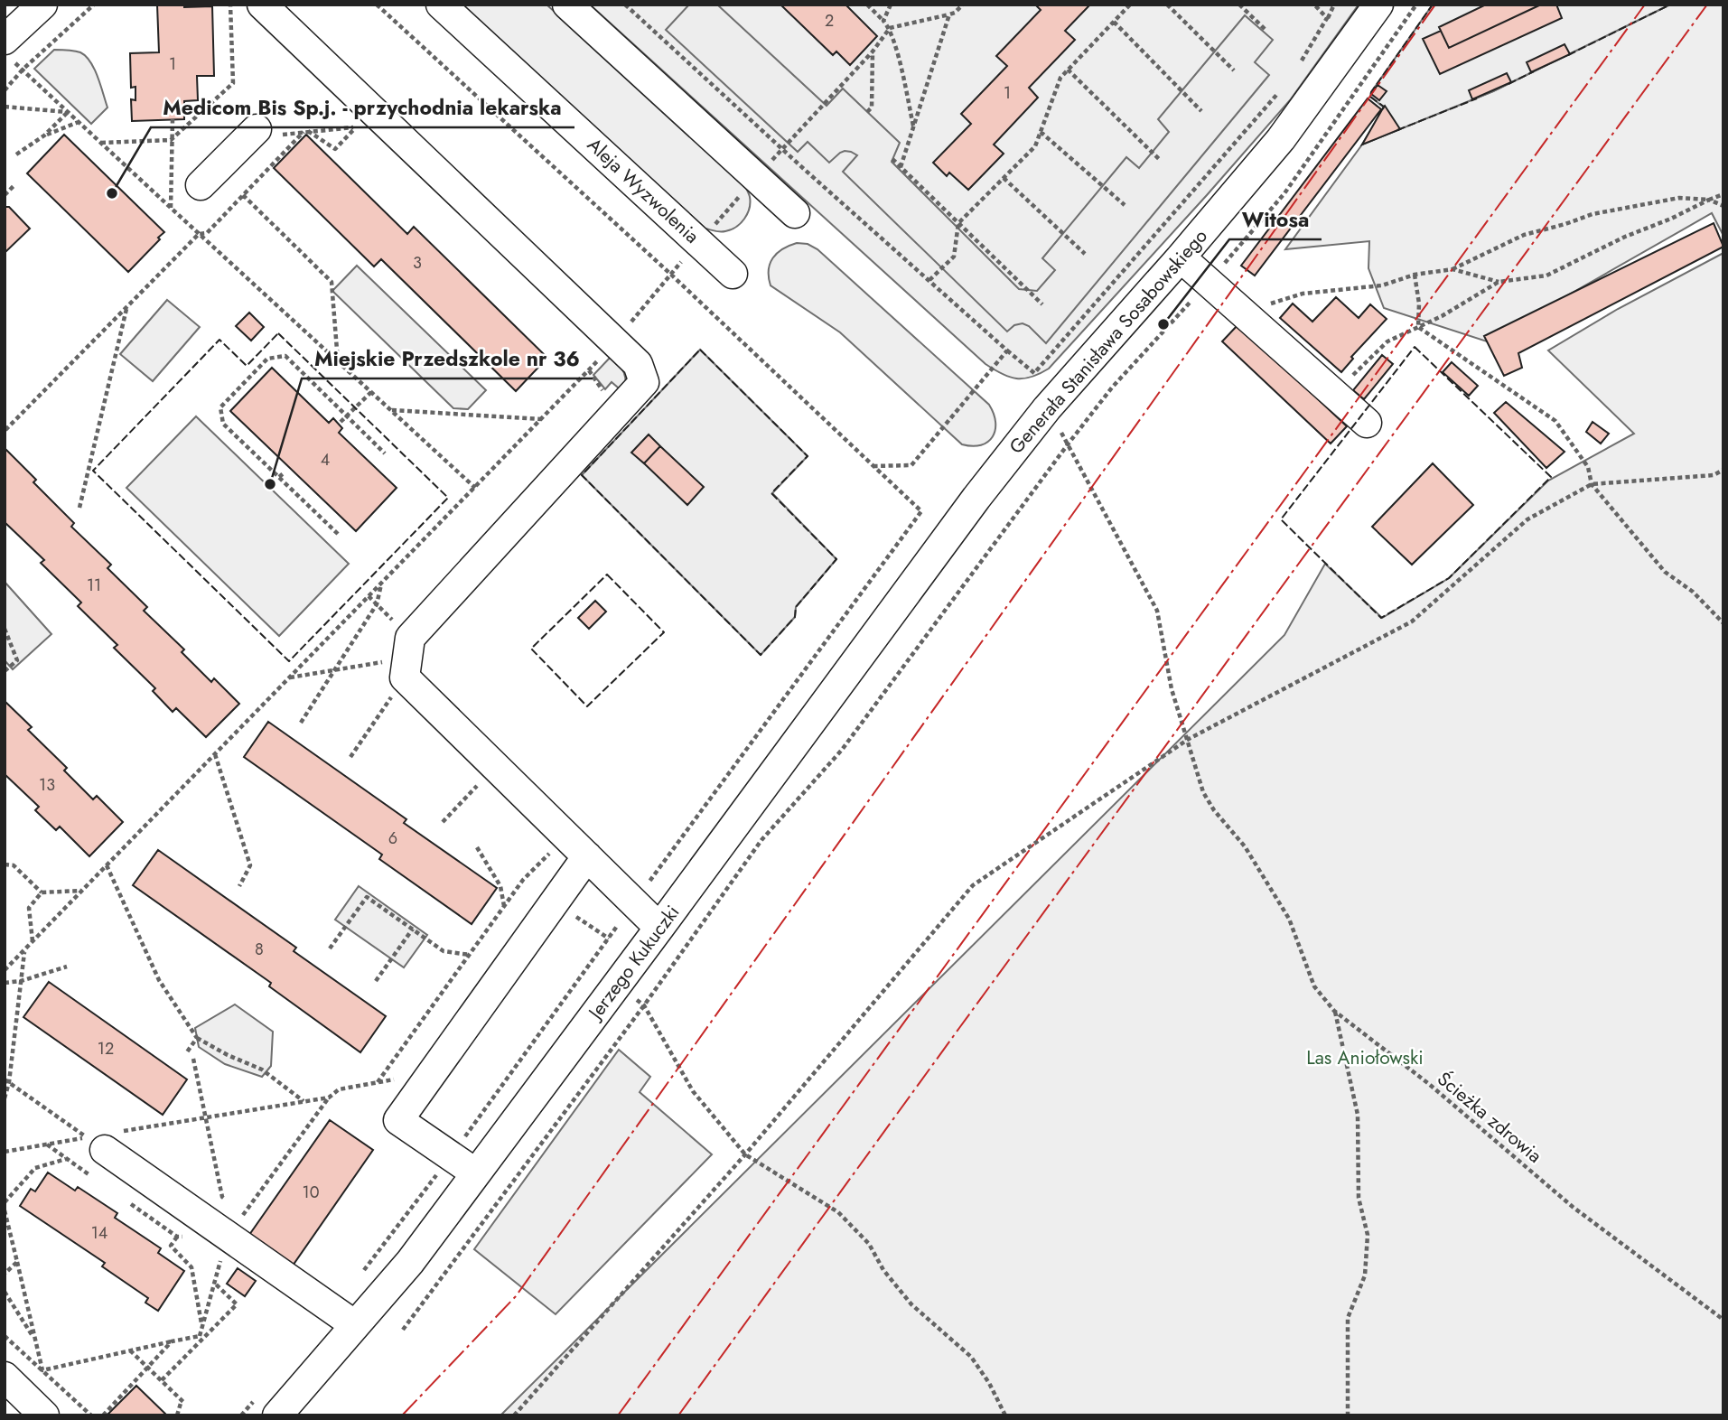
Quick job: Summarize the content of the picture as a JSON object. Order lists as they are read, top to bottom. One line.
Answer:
{"streets":{"street":["Aleja Wyzwolenia","Generała Stanisława Sosabowskiego","Jerzego Kukuczki"],"path":["Ścieżka zdrowia"]},"crossings":[["Generała Stanisława Sosabowskiego","Jerzego Kukuczki"]],"parks":["Las Aniołowski"],"places":["Medicom Bis Sp.j. - przychodnia lekarska","Witosa","Miejskie Przedszkole nr 36"],"house_numbers":["2","1","1","3","4","11","13","6","8","12","10","14"]}
